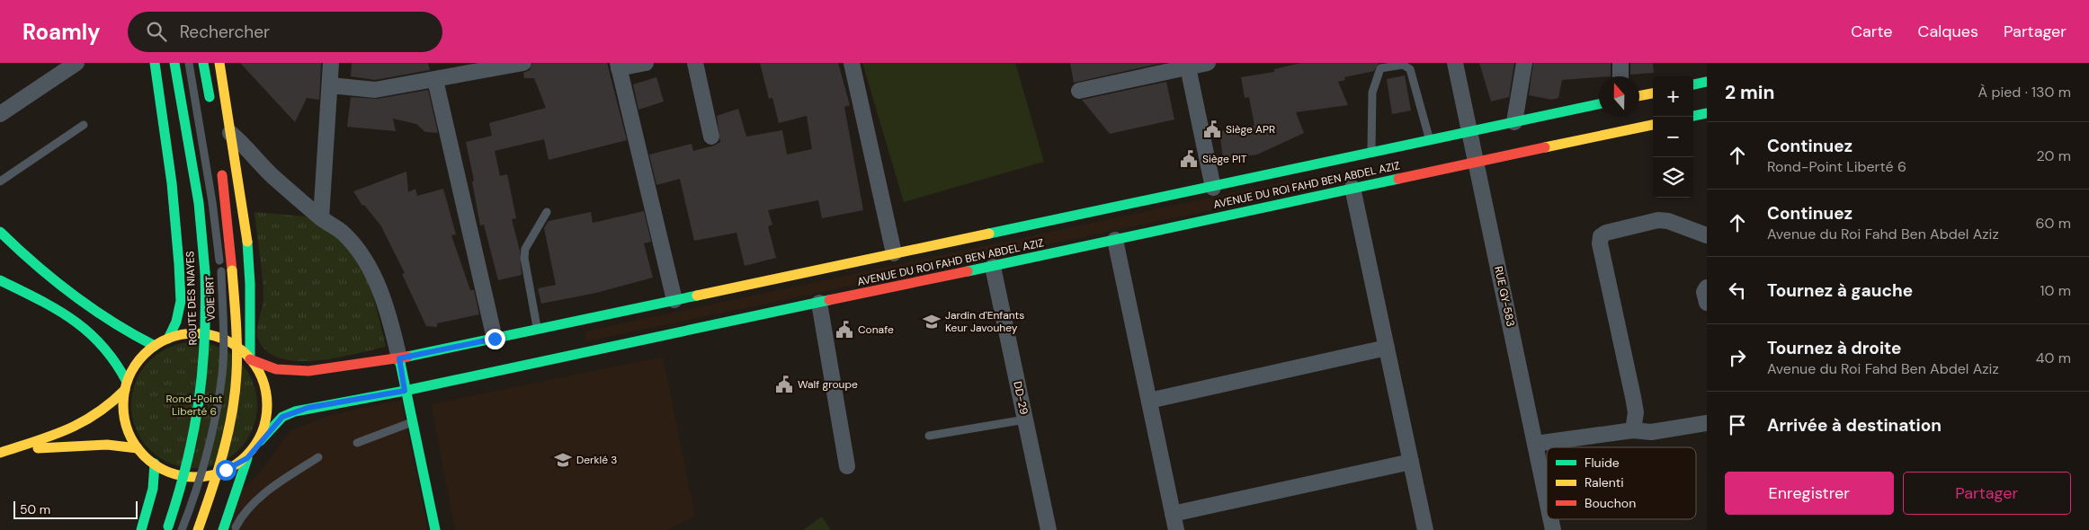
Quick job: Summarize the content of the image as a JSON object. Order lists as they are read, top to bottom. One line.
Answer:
{"streets":{"main road":["AVENUE DU ROI FAHD BEN ABDEL AZIZ","ROUTE DES NIAYES"],"street":["RUE GY-583","DD-29"],"lane":["VOIE BRT"]},"crossings":[["AVENUE DU ROI FAHD BEN ABDEL AZIZ","RUE GY-583"],["AVENUE DU ROI FAHD BEN ABDEL AZIZ","DD-29"]],"parks":["Rond-Point Liberté 6"],"places":{"public building":["Siège APR","Siège PIT","Conafe","Walf groupe"],"school or university":["Jardin d'Enfants Keur Javouhey","Derklé 3"]},"legend":["Fluide","Ralenti","Bouchon"],"scale_bar":"50 m","north":"top","page":{"header":"Roamly","search":"Rechercher","nav":["Carte","Calques","Partager"],"heading":["2 min","À pied · 130 m"],"map_buttons":["+","−"],"list":[["Continuez","Rond-Point Liberté 6","20 m"],["Continuez","Avenue du Roi Fahd Ben Abdel Aziz","60 m"],["Tournez à gauche","10 m"],["Tournez à droite","Avenue du Roi Fahd Ben Abdel Aziz","40 m"],"Arrivée à destination"],"buttons":["Enregistrer","Partager"],"scale":"50 m"}}
